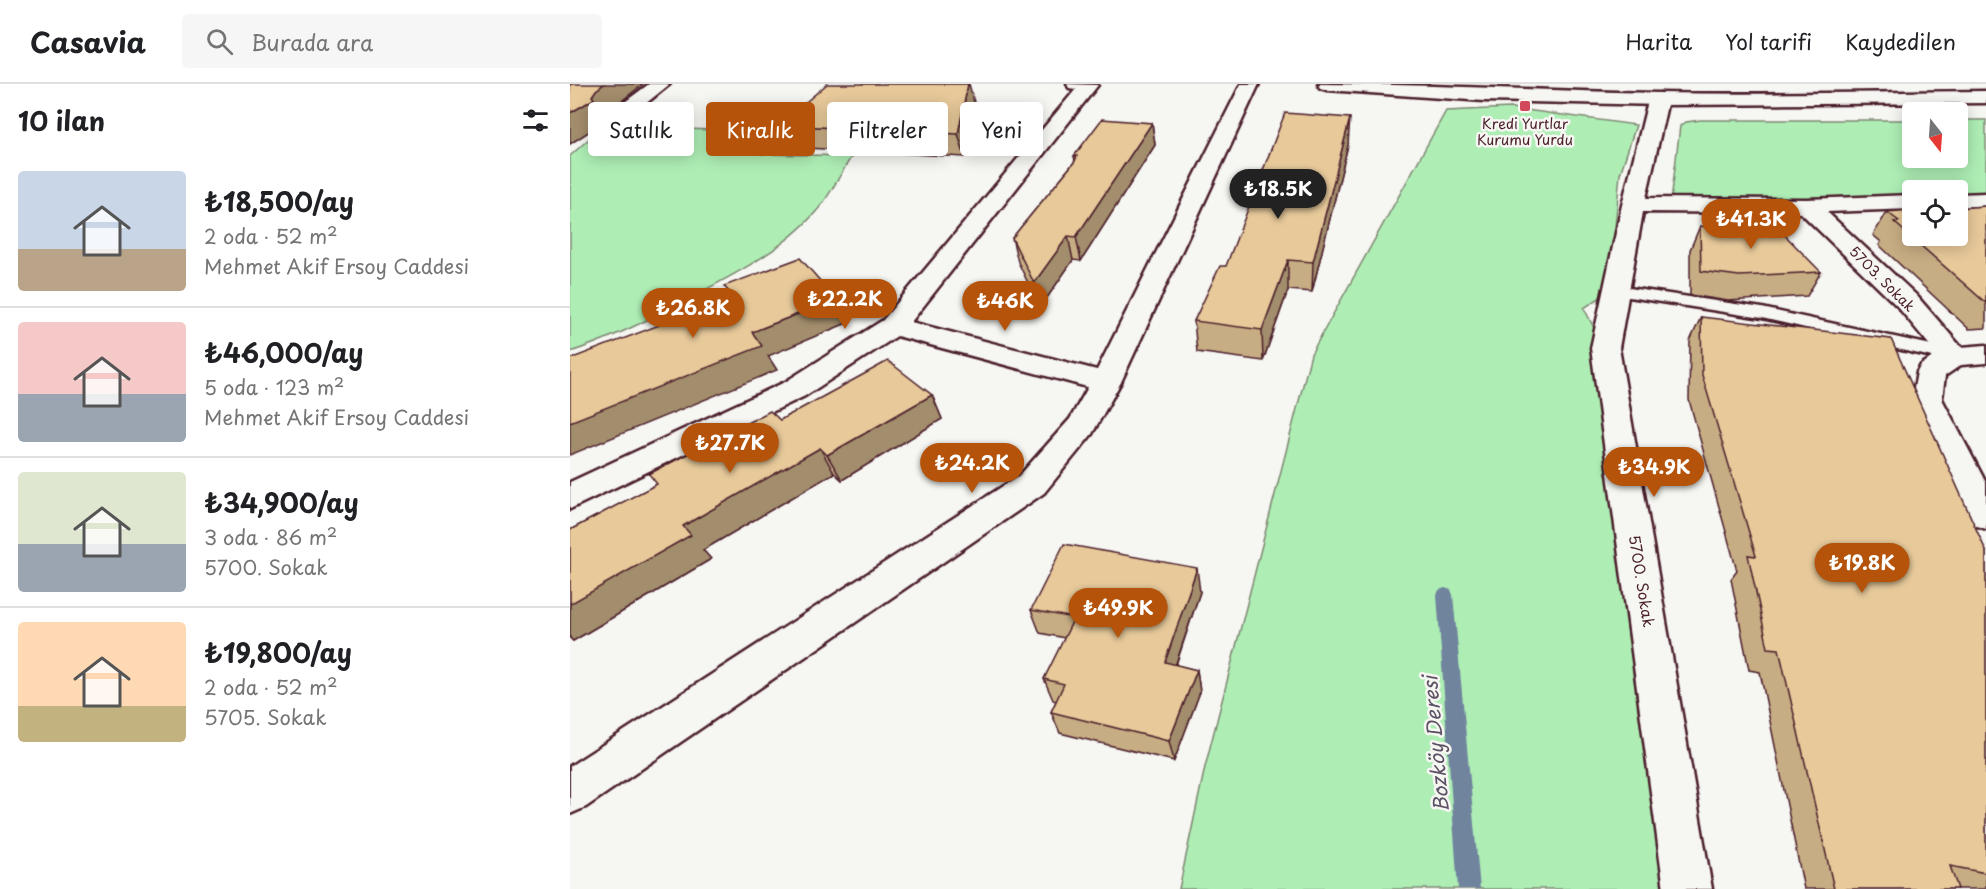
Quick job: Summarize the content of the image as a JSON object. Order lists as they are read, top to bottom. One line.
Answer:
{"streets":{"street":["5703. Sokak","5700. Sokak"]},"water":["Bozköy Deresi"],"places":{"transit":["Kredi Yurtlar Kurumu Yurdu"]},"north":"bottom","page":{"header":"Casavia","search":"Burada ara","nav":["Harita","Yol tarifi","Kaydedilen"],"heading":"10 ilan","chip":["Satılık","Kiralık","Filtreler","Yeni"],"list":[{"name":"₺18,500/ay","note":"2 oda · 52 m² · Mehmet Akif Ersoy Caddesi"},{"name":"₺46,000/ay","note":"5 oda · 123 m² · Mehmet Akif Ersoy Caddesi"},{"name":"₺34,900/ay","note":"3 oda · 86 m² · 5700. Sokak"},{"name":"₺19,800/ay","note":"2 oda · 52 m² · 5705. Sokak"}],"price":["₺18.5K","₺41.3K","₺22.2K","₺46K","₺26.8K","₺27.7K","₺24.2K","₺34.9K","₺19.8K","₺49.9K"]}}
